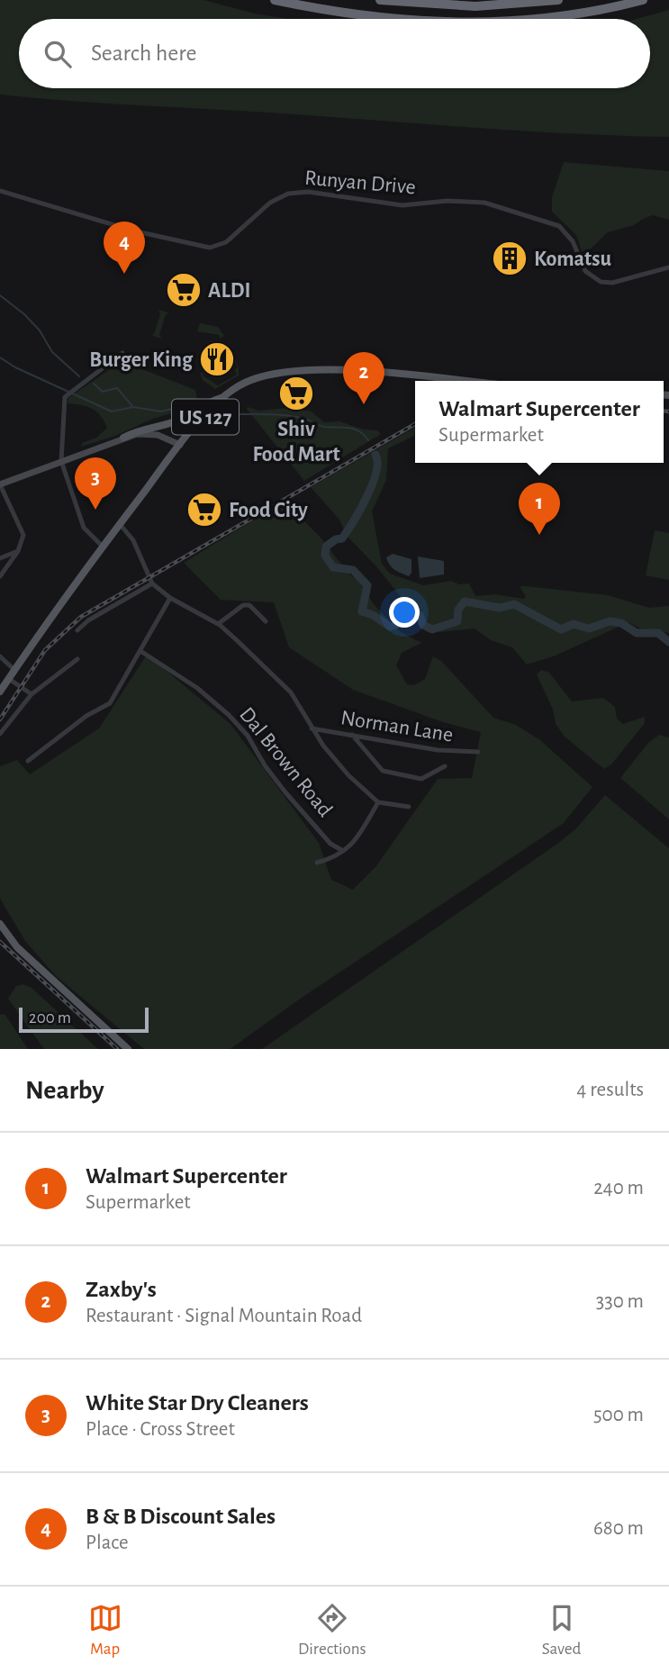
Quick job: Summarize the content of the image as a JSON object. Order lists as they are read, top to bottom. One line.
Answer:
{"streets":{"main road":["US 127"],"street":["Runyan Drive","Norman Lane","Dal Brown Road"]},"places":{"building":["Komatsu"],"supermarket":["ALDI","Shiv Food Mart","Food City"],"restaurant":["Burger King"]},"scale_bar":"200 m","page":{"search":"Search here","pins":["4","2","3","1"],"popup":["Walmart Supercenter","Supermarket"],"scale":"200 m","heading":["Nearby","4 results"],"list":[{"mark":"1","name":"Walmart Supercenter","note":"Supermarket","value":"240 m"},{"mark":"2","name":"Zaxby's","note":"Restaurant · Signal Mountain Road","value":"330 m"},{"mark":"3","name":"White Star Dry Cleaners","note":"Place · Cross Street","value":"500 m"},{"mark":"4","name":"B & B Discount Sales","note":"Place","value":"680 m"}],"nav":["Map","Directions","Saved"]}}
